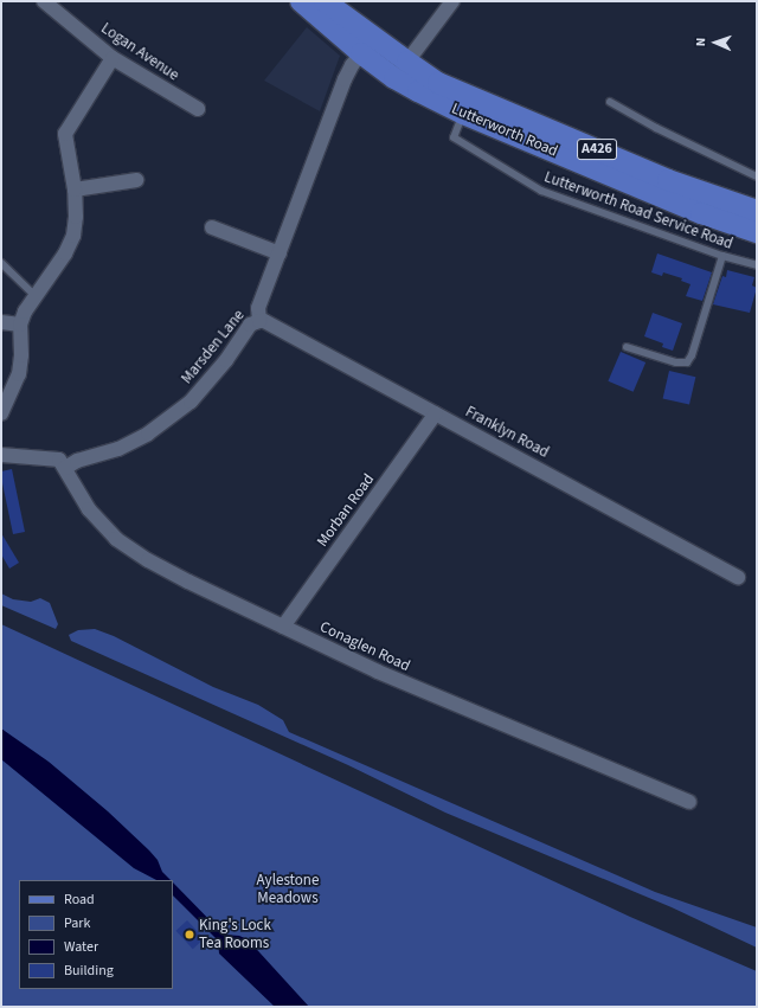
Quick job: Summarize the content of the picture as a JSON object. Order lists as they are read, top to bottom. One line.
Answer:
{"streets":{"main road":["Lutterworth Road","A426"],"street":["Logan Avenue","Marsden Lane","Franklyn Road","Morban Road","Conaglen Road"],"lane":["Lutterworth Road Service Road"]},"crossings":[["Lutterworth Road","Lutterworth Road Service Road"],["Lutterworth Road","Marsden Lane"],["Marsden Lane","Franklyn Road"],["Marsden Lane","Conaglen Road"],["Franklyn Road","Morban Road"],["Morban Road","Conaglen Road"]],"parks":["Aylestone Meadows"],"places":["King's Lock Tea Rooms"],"legend":["Road","Park","Water","Building"],"north":"left"}
